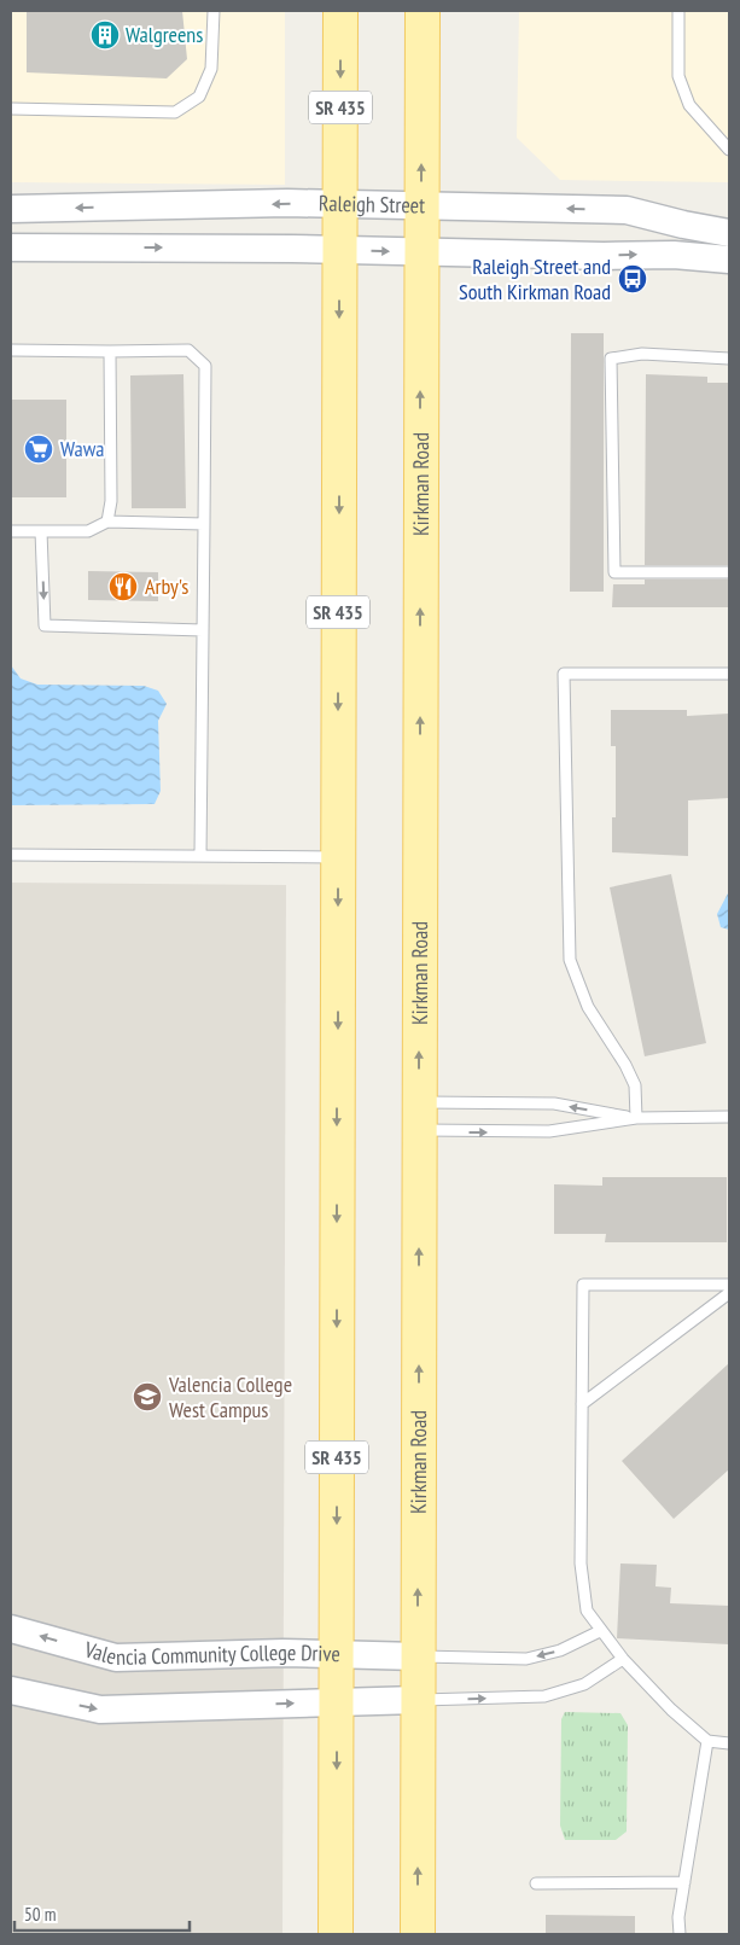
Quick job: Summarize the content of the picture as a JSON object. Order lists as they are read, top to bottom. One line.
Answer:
{"streets":{"main road":["SR 435","Kirkman Road"],"street":["Raleigh Street","Valencia Community College Drive"]},"crossings":[["SR 435","Raleigh Street"],["SR 435","Valencia Community College Drive"],["Raleigh Street","Kirkman Road"],["Kirkman Road","Valencia Community College Drive"]],"places":{"building":["Walgreens"],"bus stop":["Raleigh Street and South Kirkman Road"],"supermarket":["Wawa"],"restaurant":["Arby's"],"school or university":["Valencia College West Campus"]},"scale_bar":"50 m"}
